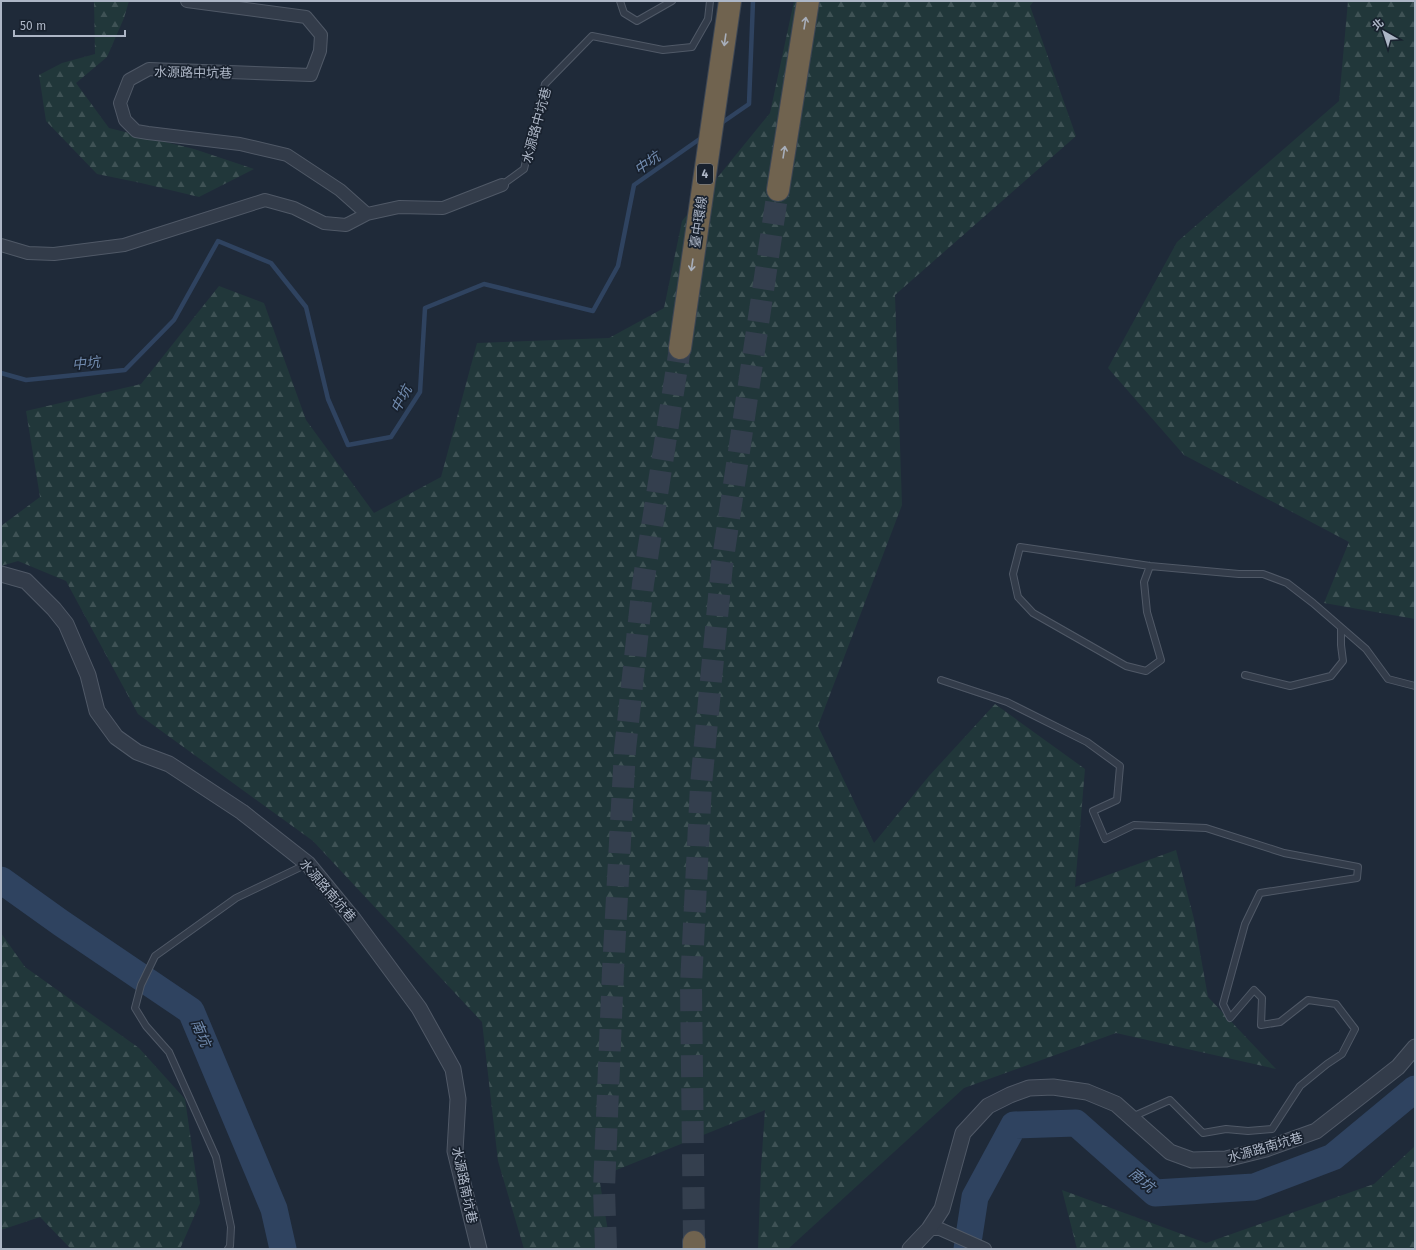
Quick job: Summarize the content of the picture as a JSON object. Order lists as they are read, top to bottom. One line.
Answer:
{"streets":{"highway":["4","臺中環線"],"street":["水源路中坑巷","水源路南坑巷"]},"water":["中坑","南坑"],"scale_bar":"50 m","north":"top left"}
